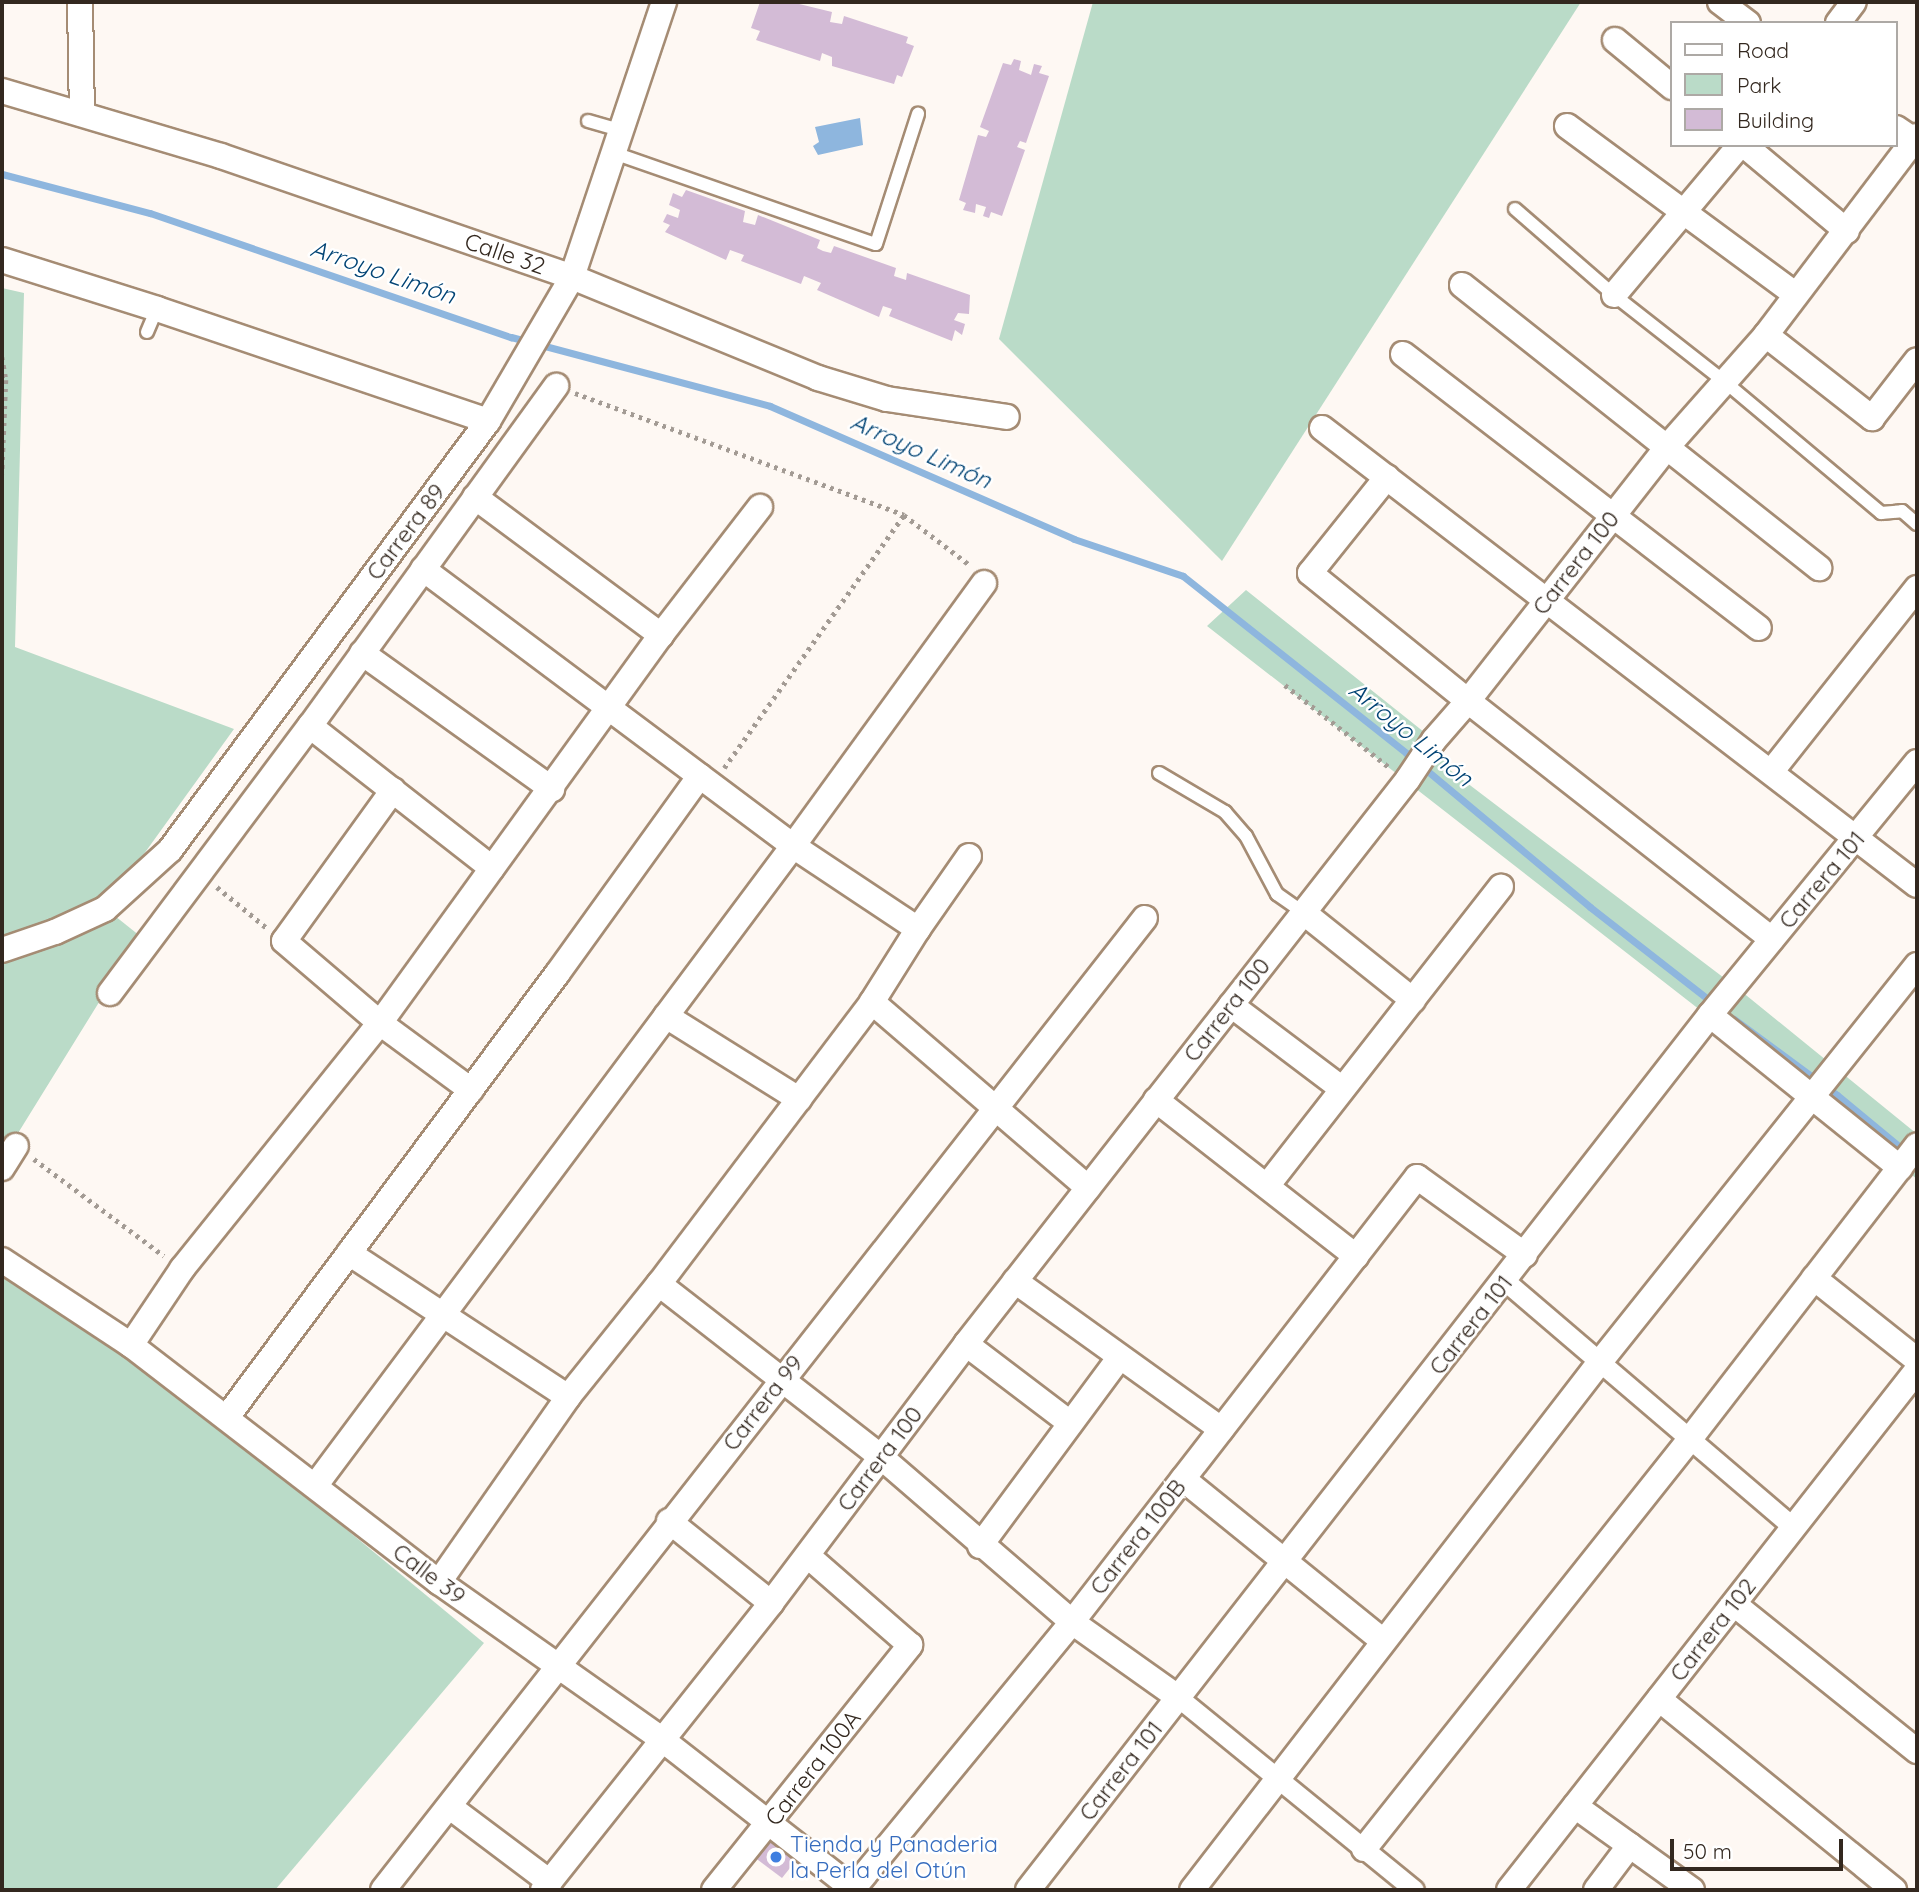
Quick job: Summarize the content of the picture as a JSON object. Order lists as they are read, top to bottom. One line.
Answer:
{"streets":{"street":["Calle 32","Carrera 89","Carrera 100","Carrera 101","Carrera 99","Carrera 100B","Calle 39","Carrera 102","Carrera 100A"]},"crossings":[["Calle 32","Carrera 89"],["Carrera 100","Calle 39"],["Carrera 100","Carrera 100A"],["Carrera 101","Carrera 100B"],["Carrera 99","Calle 39"],["Carrera 100B","Calle 39"],["Calle 39","Carrera 100A"]],"water":["Arroyo Limón"],"places":["Tienda y Panaderia la Perla del Otún"],"legend":["Road","Park","Building"],"scale_bar":"50 m"}
